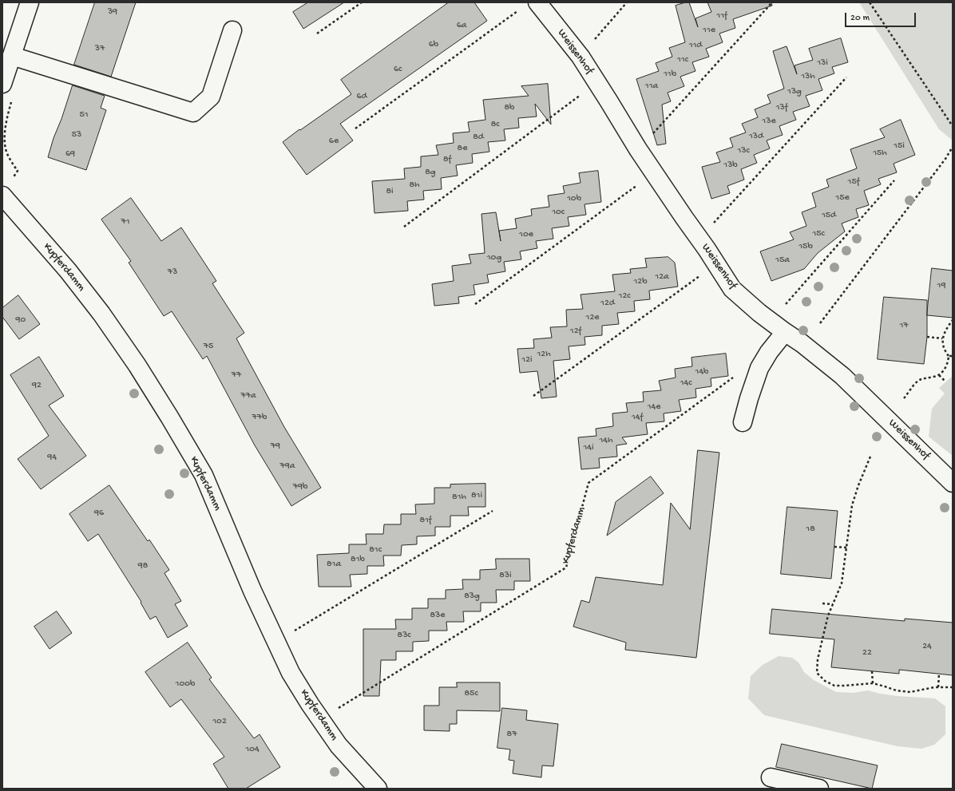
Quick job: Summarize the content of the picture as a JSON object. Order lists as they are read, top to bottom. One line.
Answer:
{"streets":{"street":["Weissenhof","Kupferdamm"]},"house_numbers":["39","11f","6a","11e","6b","11d","37","11c","13i","6c","11b","13h","11a","13g","6d","8b","13f","51","13e","8c","53","13d","8d","6e","15i","8e","13c","15h","69","8f","13b","8g","15f","8h","8i","15e","10b","10c","15d","71","15c","10e","15b","10g","15a","73","12a","12b","19","12c","12d","12e","90","17","12f","75","12h","12i","14b","77","14c","92","77a","14e","77b","14f","14h","79","14i","94","79a","79b","81i","81h","96","81f","18","81c","81b","81a","98","83i","83g","83e","83c","24","22","100b","85c","102","87","104"],"scale_bar":"20 m"}
